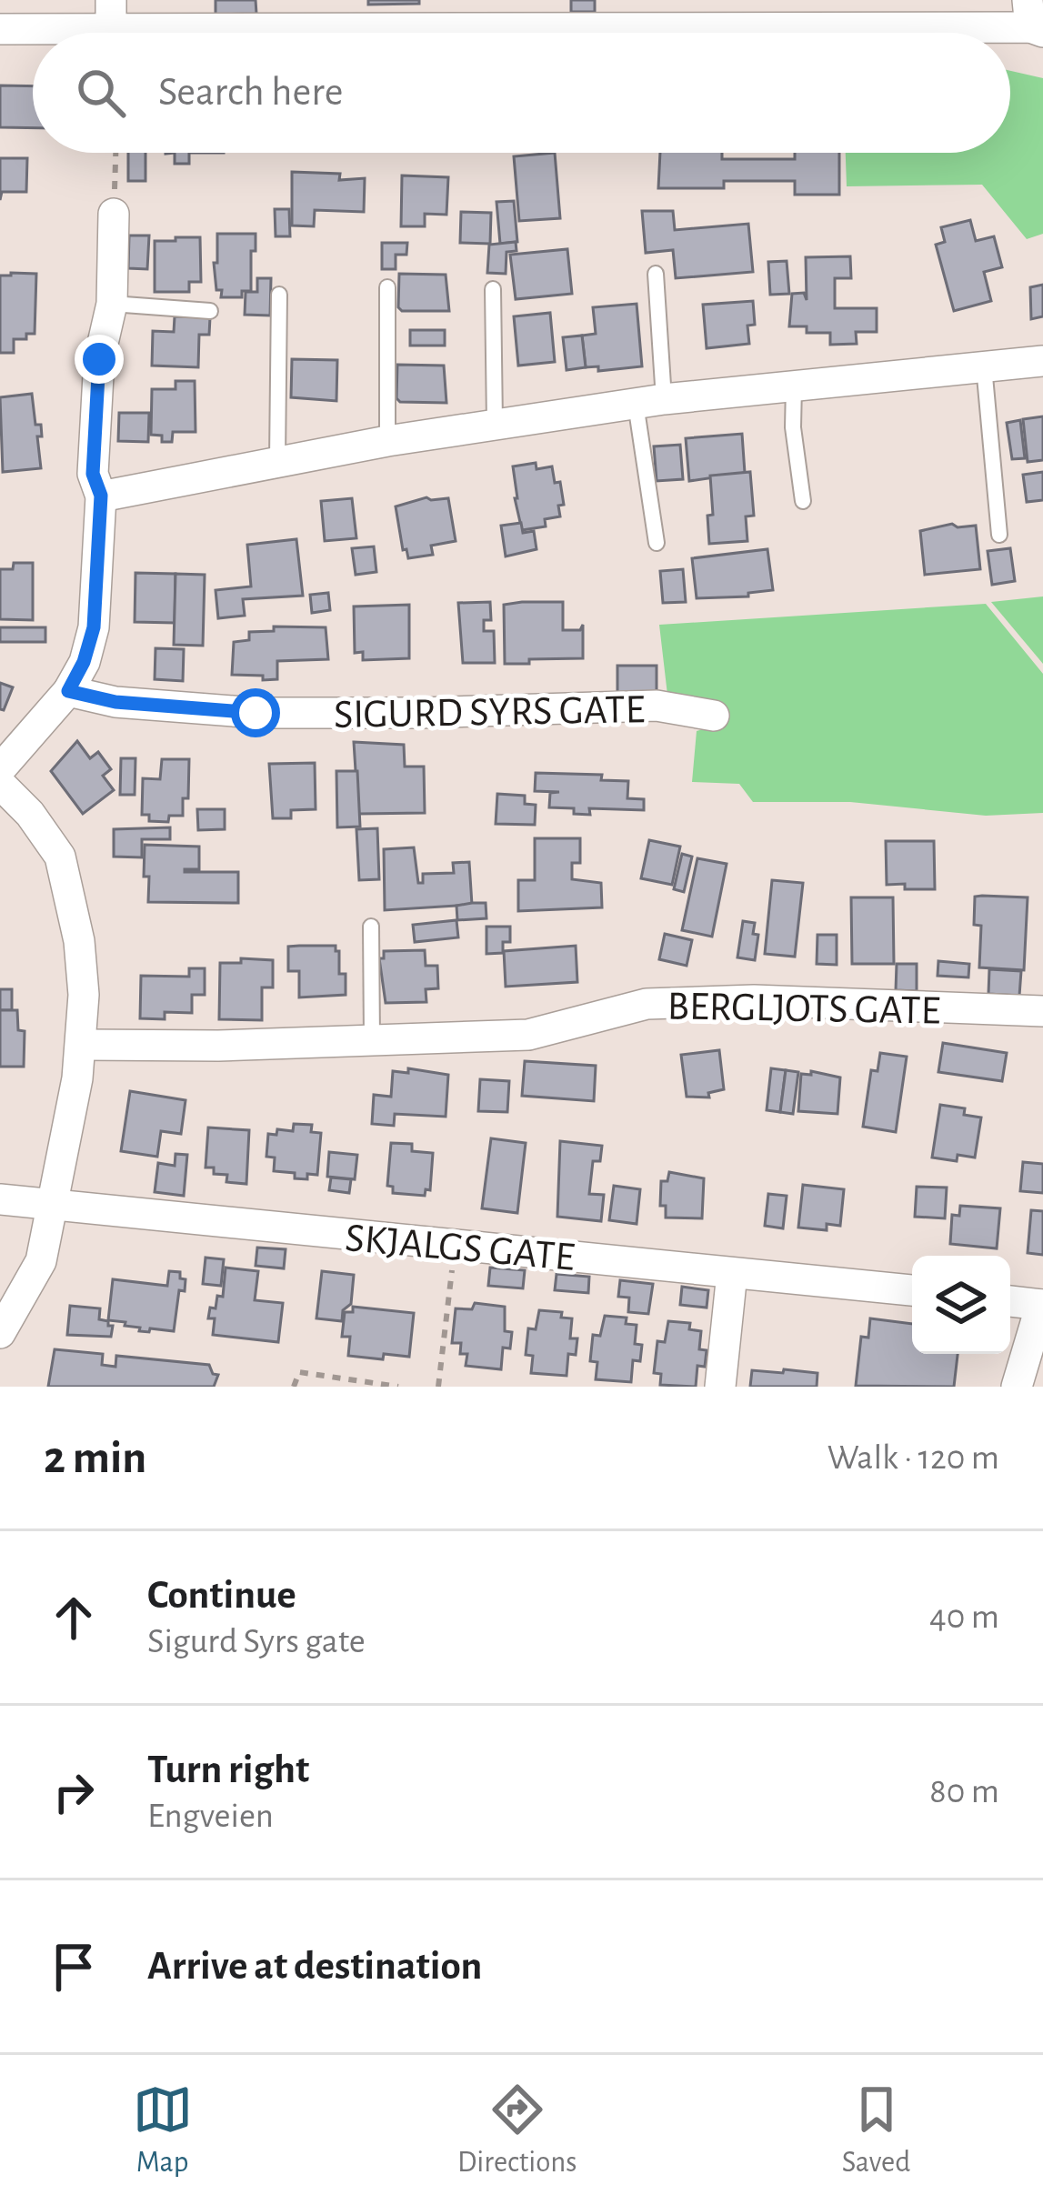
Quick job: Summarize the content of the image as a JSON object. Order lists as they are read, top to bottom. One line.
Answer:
{"streets":{"street":["SIGURD SYRS GATE","BERGLJOTS GATE","SKJALGS GATE"]},"page":{"search":"Search here","heading":["2 min","Walk · 120 m"],"list":[["Continue","Sigurd Syrs gate","40 m"],["Turn right","Engveien","80 m"],"Arrive at destination"],"nav":["Map","Directions","Saved"]}}
